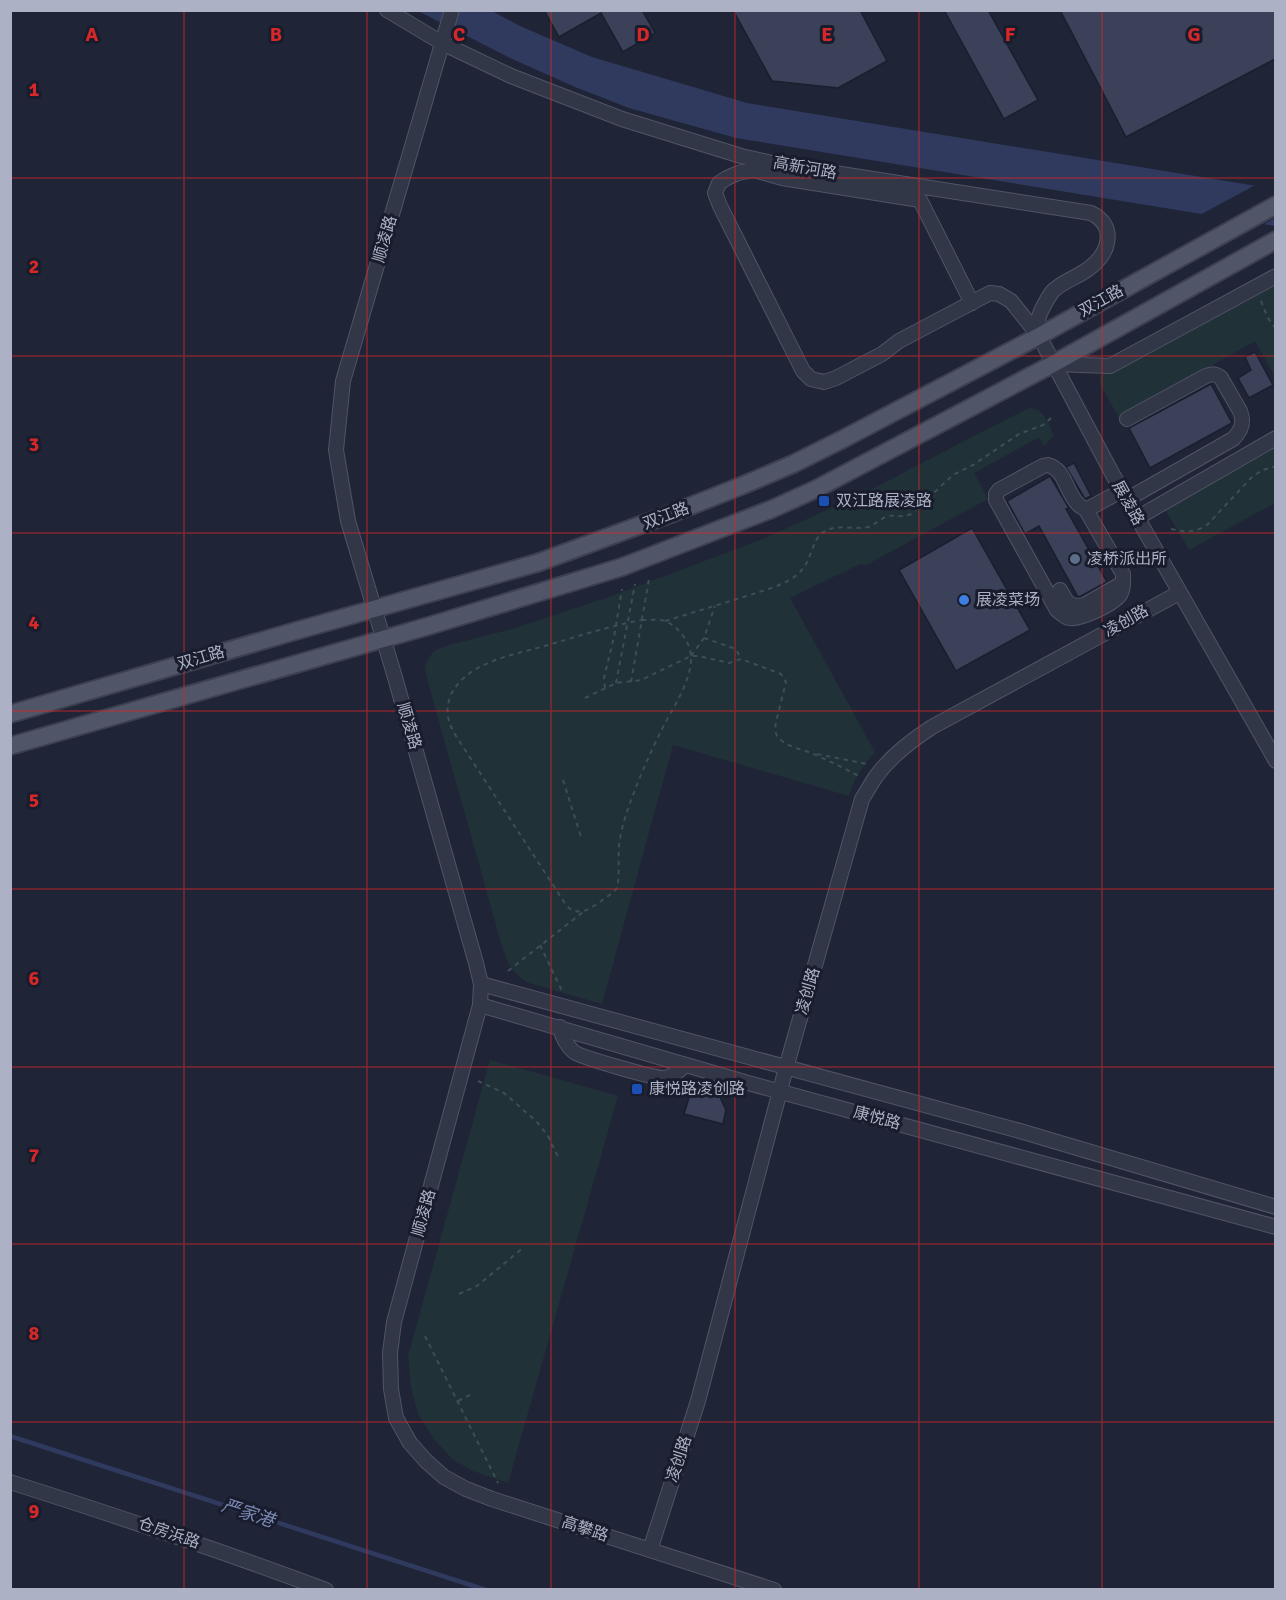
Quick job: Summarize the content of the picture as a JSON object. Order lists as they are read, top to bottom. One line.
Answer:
{"streets":{"main road":["双江路"],"street":["高新河路","顺凌路","展凌路","凌创路","康悦路","高攀路","仓房浜路"]},"crossings":[["高新河路","顺凌路"],["高新河路","双江路"],["高新河路","展凌路"],["顺凌路","双江路"],["顺凌路","康悦路"],["顺凌路","高攀路"],["双江路","展凌路"],["展凌路","凌创路"],["凌创路","康悦路"],["凌创路","高攀路"]],"water":["严家港"],"places":{"transit":["双江路展凌路","康悦路凌创路"],"other":["凌桥派出所","展凌菜场"]},"grid":{"columns":["A","B","C","D","E","F","G"],"rows":["1","2","3","4","5","6","7","8","9"]}}
